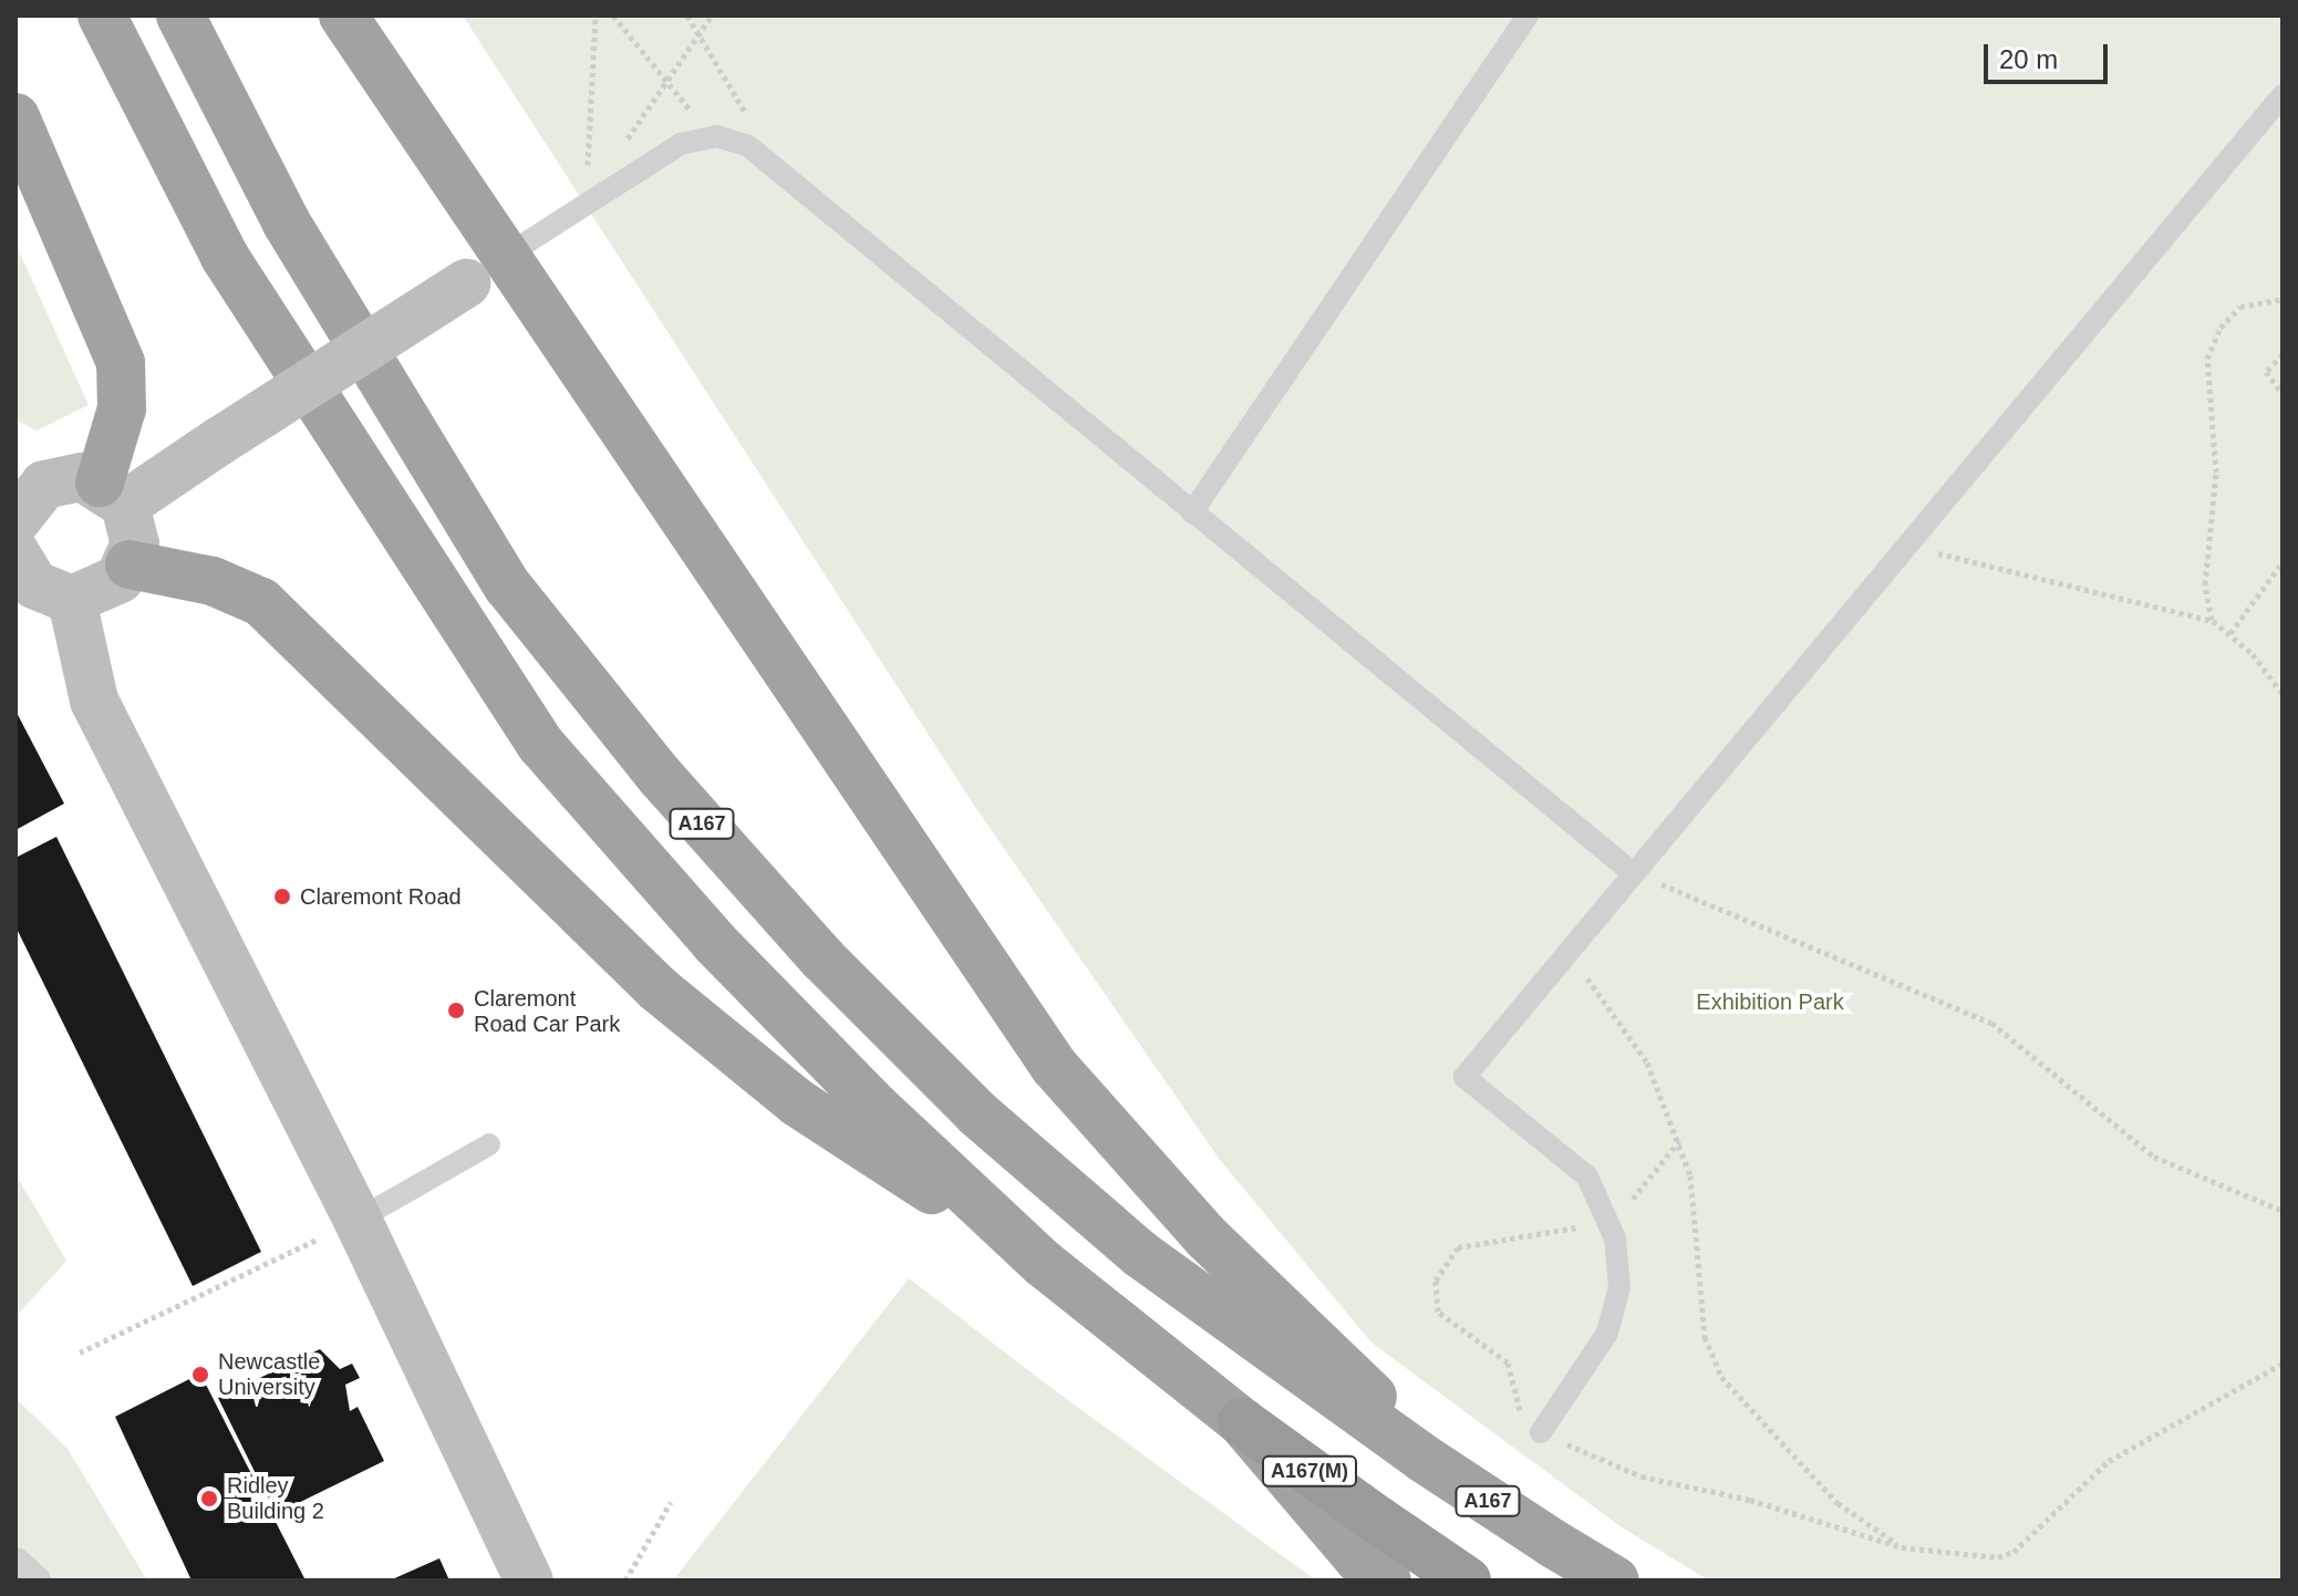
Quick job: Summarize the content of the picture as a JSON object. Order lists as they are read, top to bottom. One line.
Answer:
{"streets":{"highway":["A167","A167(M)"]},"parks":["Exhibition Park"],"places":["Claremont Road","Claremont Road Car Park","Newcastle University","Ridley Building 2"],"scale_bar":"20 m"}
